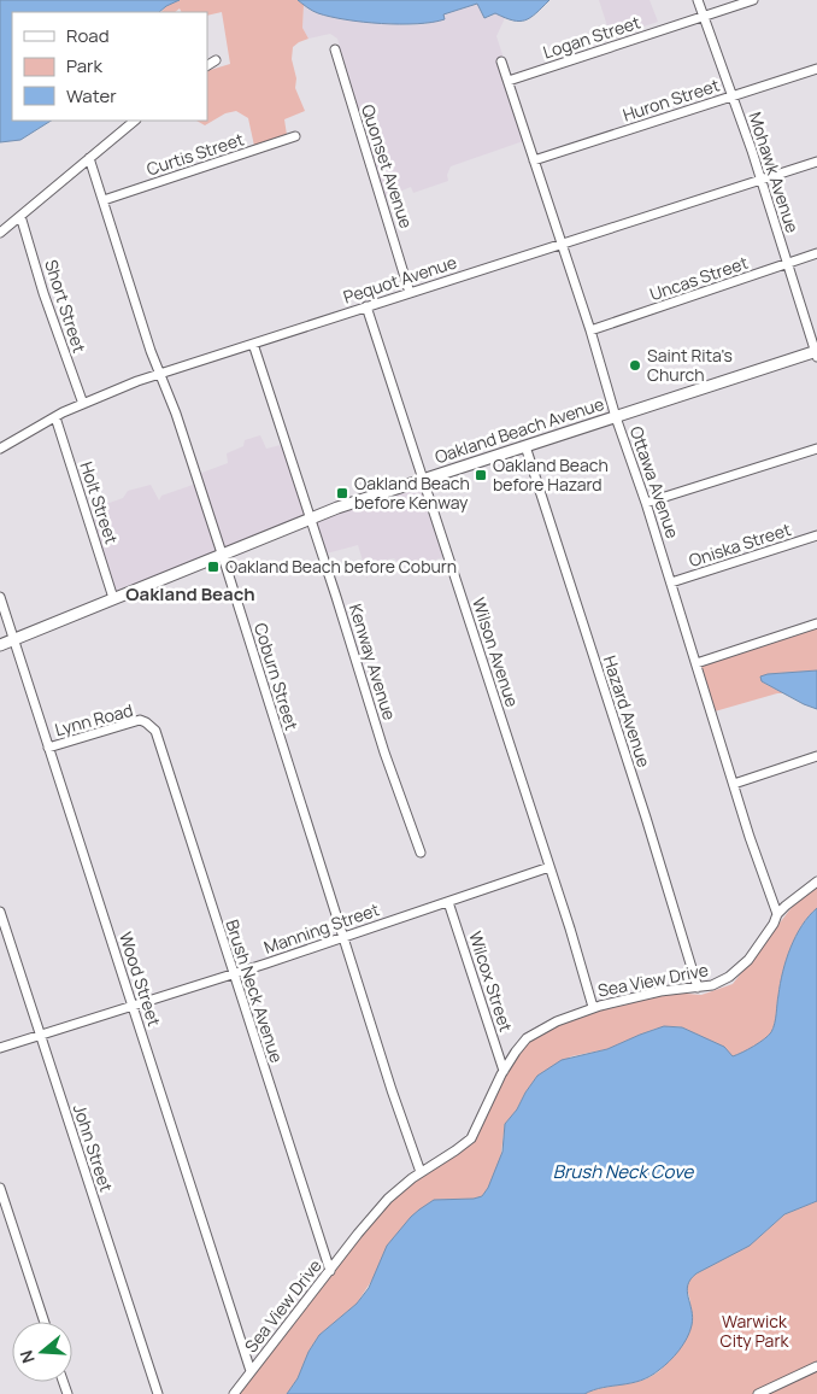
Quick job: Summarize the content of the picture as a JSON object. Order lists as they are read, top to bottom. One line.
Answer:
{"streets":{"street":["Logan Street","Huron Street","Curtis Street","Quonset Avenue","Mohawk Avenue","Uncas Street","Pequot Avenue","Short Street","Oakland Beach Avenue","Ottawa Avenue","Holt Street","Oniska Street","Wilson Avenue","Kenway Avenue","Coburn Street","Hazard Avenue","Lynn Road","Manning Street","Wood Street","Sea View Drive","Wilcox Street","Brush Neck Avenue","John Street"]},"crossings":[["Logan Street","Mohawk Avenue"],["Logan Street","Ottawa Avenue"],["Huron Street","Mohawk Avenue"],["Huron Street","Ottawa Avenue"],["Curtis Street","Coburn Street"],["Quonset Avenue","Pequot Avenue"],["Mohawk Avenue","Uncas Street"],["Mohawk Avenue","Pequot Avenue"],["Mohawk Avenue","Oakland Beach Avenue"],["Uncas Street","Ottawa Avenue"],["Pequot Avenue","Short Street"],["Pequot Avenue","Ottawa Avenue"],["Pequot Avenue","Holt Street"],["Pequot Avenue","Wilson Avenue"],["Pequot Avenue","Kenway Avenue"],["Pequot Avenue","Coburn Street"],["Oakland Beach Avenue","Ottawa Avenue"],["Oakland Beach Avenue","Holt Street"],["Oakland Beach Avenue","Wilson Avenue"],["Oakland Beach Avenue","Kenway Avenue"],["Oakland Beach Avenue","Coburn Street"],["Oakland Beach Avenue","Hazard Avenue"],["Oakland Beach Avenue","Wood Street"],["Ottawa Avenue","Oniska Street"],["Ottawa Avenue","Sea View Drive"],["Wilson Avenue","Manning Street"],["Wilson Avenue","Sea View Drive"],["Coburn Street","Manning Street"],["Coburn Street","Sea View Drive"],["Hazard Avenue","Sea View Drive"],["Lynn Road","Wood Street"],["Lynn Road","Brush Neck Avenue"],["Manning Street","Wood Street"],["Manning Street","Wilcox Street"],["Manning Street","Brush Neck Avenue"],["Manning Street","John Street"],["Wood Street","Sea View Drive"],["Sea View Drive","Wilcox Street"],["Sea View Drive","Brush Neck Avenue"]],"districts":["Oakland Beach"],"water":["Brush Neck Cove"],"parks":["Warwick City Park"],"places":{"other":["Saint Rita's Church"],"transit":["Oakland Beach before Hazard","Oakland Beach before Kenway","Oakland Beach before Coburn"]},"legend":["Road","Park","Water"],"north":"left"}
